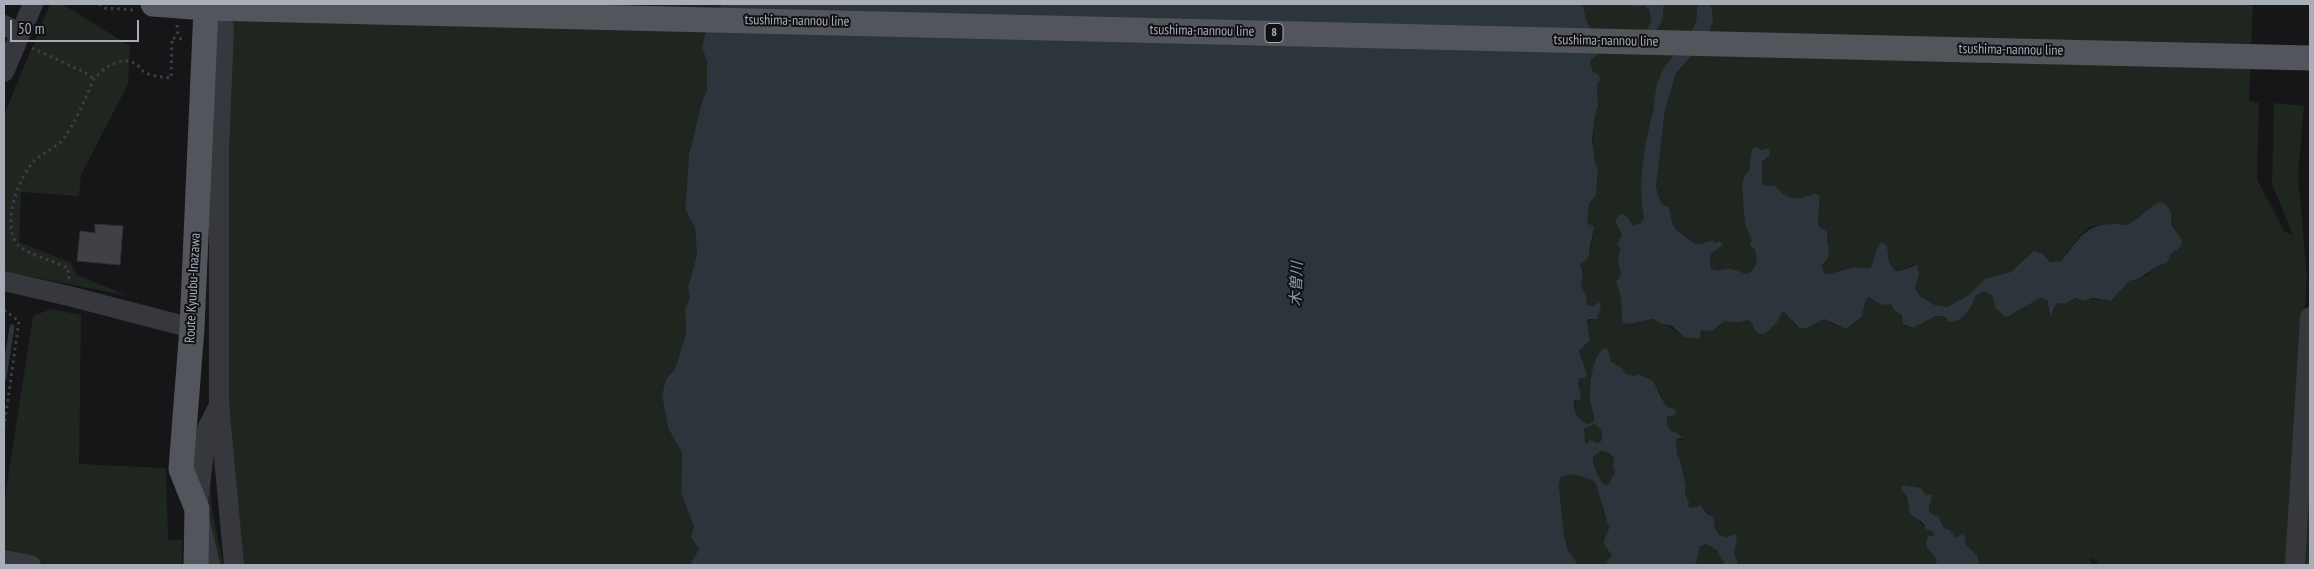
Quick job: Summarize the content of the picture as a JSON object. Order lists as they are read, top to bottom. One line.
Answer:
{"streets":{"main road":["tsushima-nannou line","8","Route Kyuubu-Inazawa"]},"crossings":[["tsushima-nannou line","Route Kyuubu-Inazawa"]],"water":["木曽川"],"scale_bar":"50 m"}
